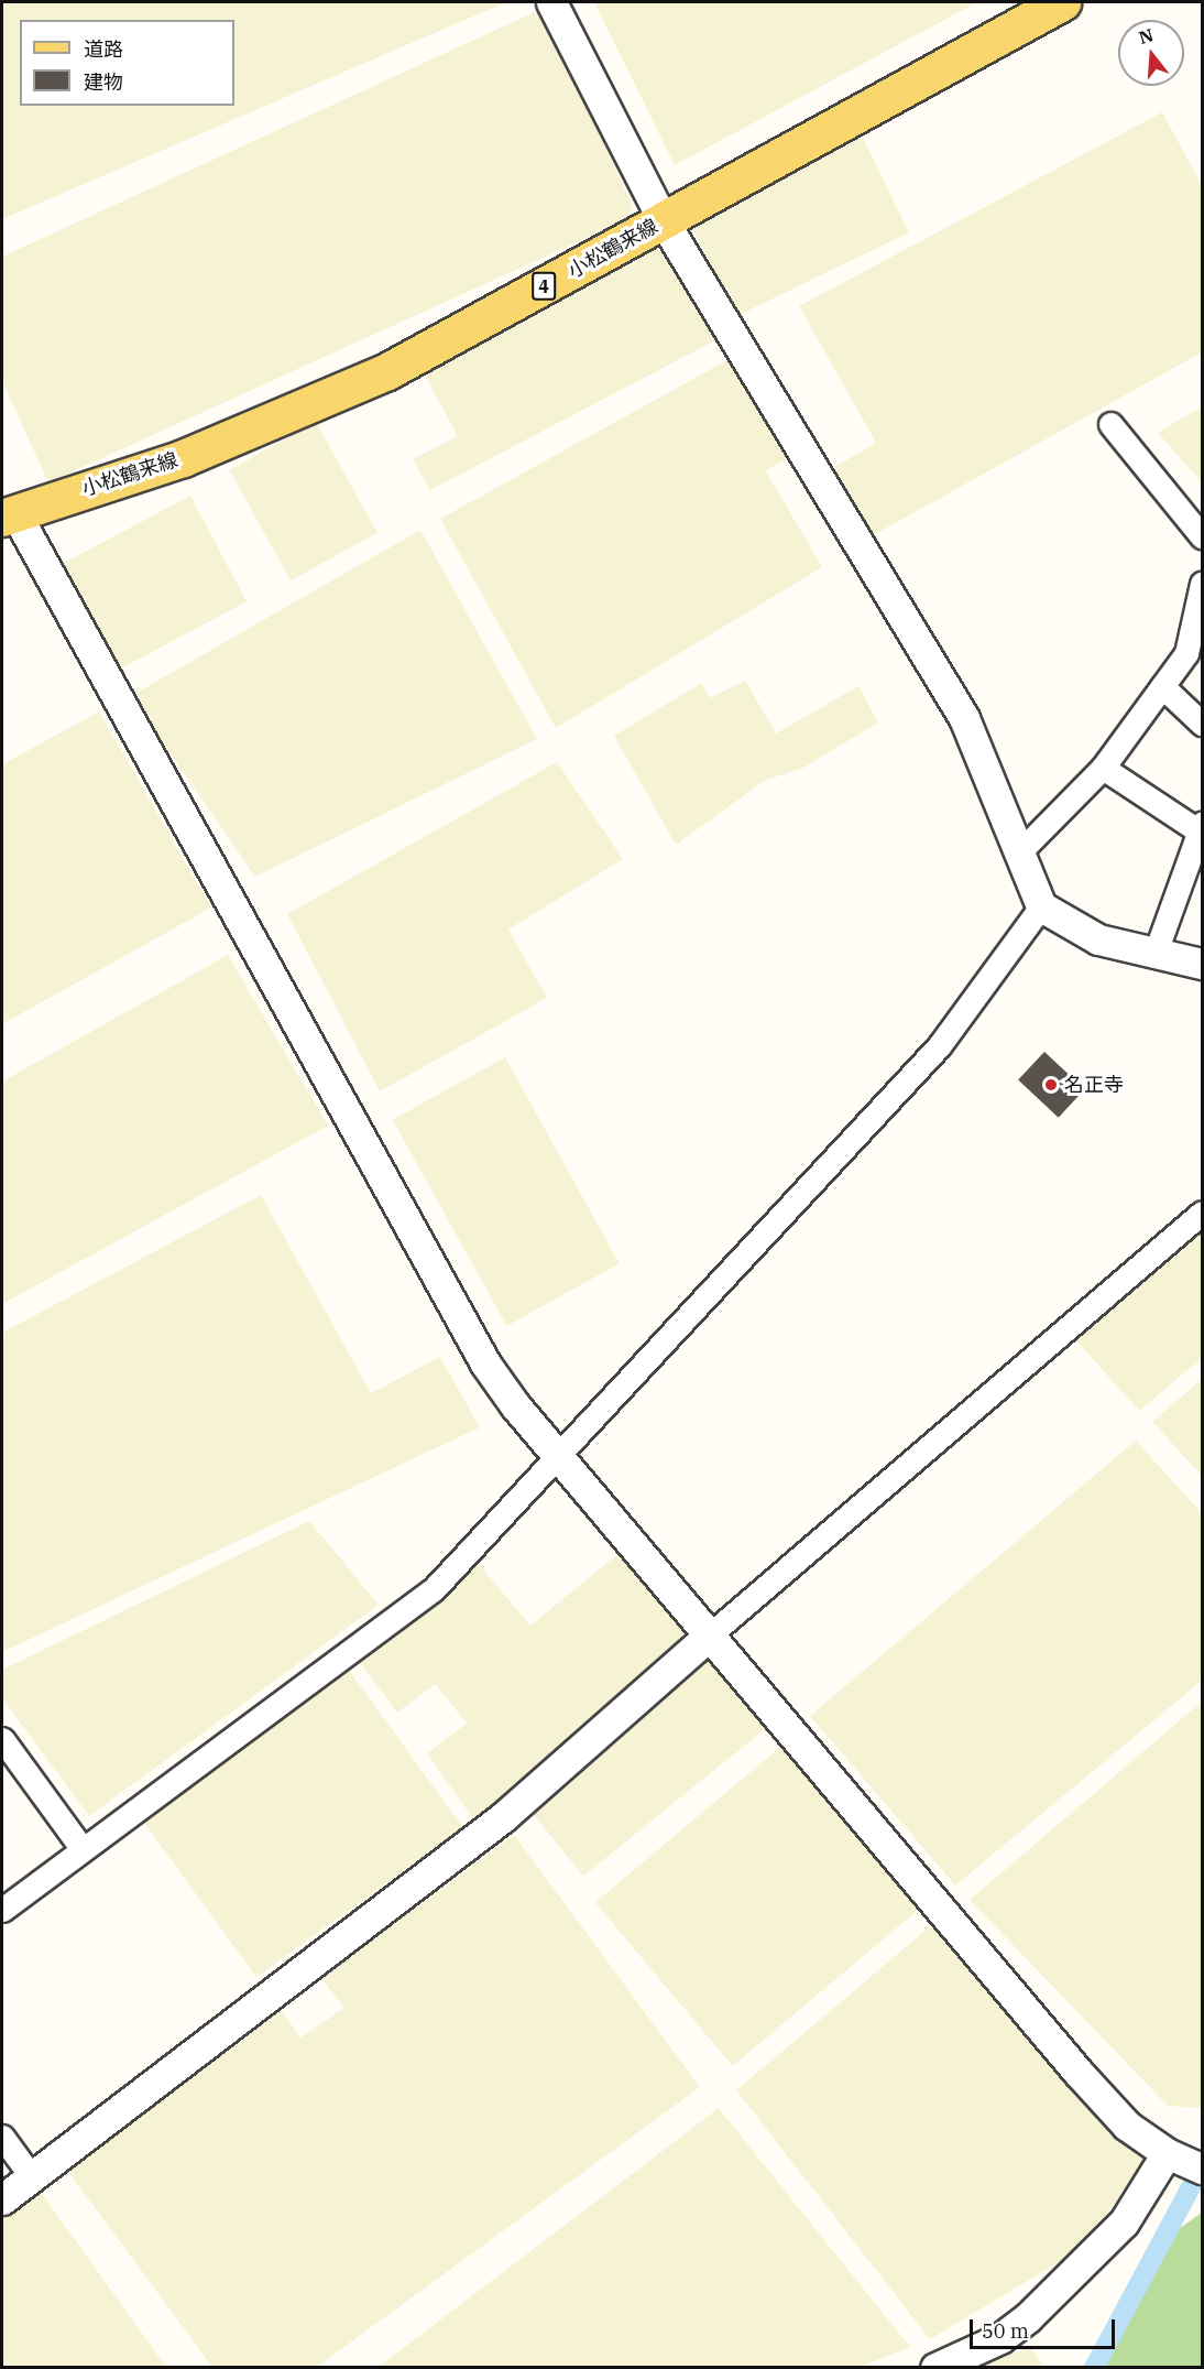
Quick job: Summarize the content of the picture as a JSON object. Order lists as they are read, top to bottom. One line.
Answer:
{"streets":{"main road":["小松鶴来線","4"]},"places":["名正寺"],"legend":["道路","建物"],"scale_bar":"50 m","north":"top"}
